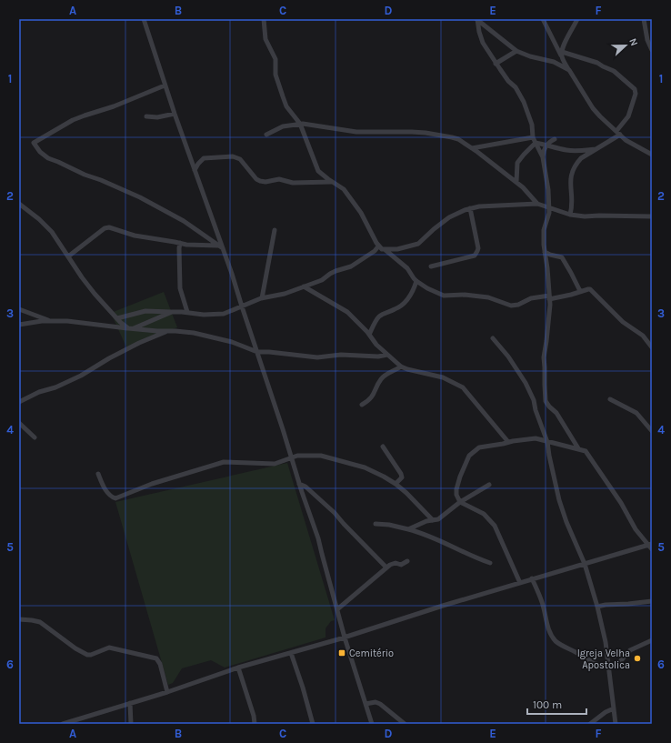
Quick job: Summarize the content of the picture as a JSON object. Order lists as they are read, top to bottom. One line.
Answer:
{"places":{"transit":["Cemitério"],"other":["Igreja Velha Apostolica"]},"scale_bar":"100 m","north":"right","grid":{"columns":["A","B","C","D","E","F"],"rows":["1","2","3","4","5","6"]}}
